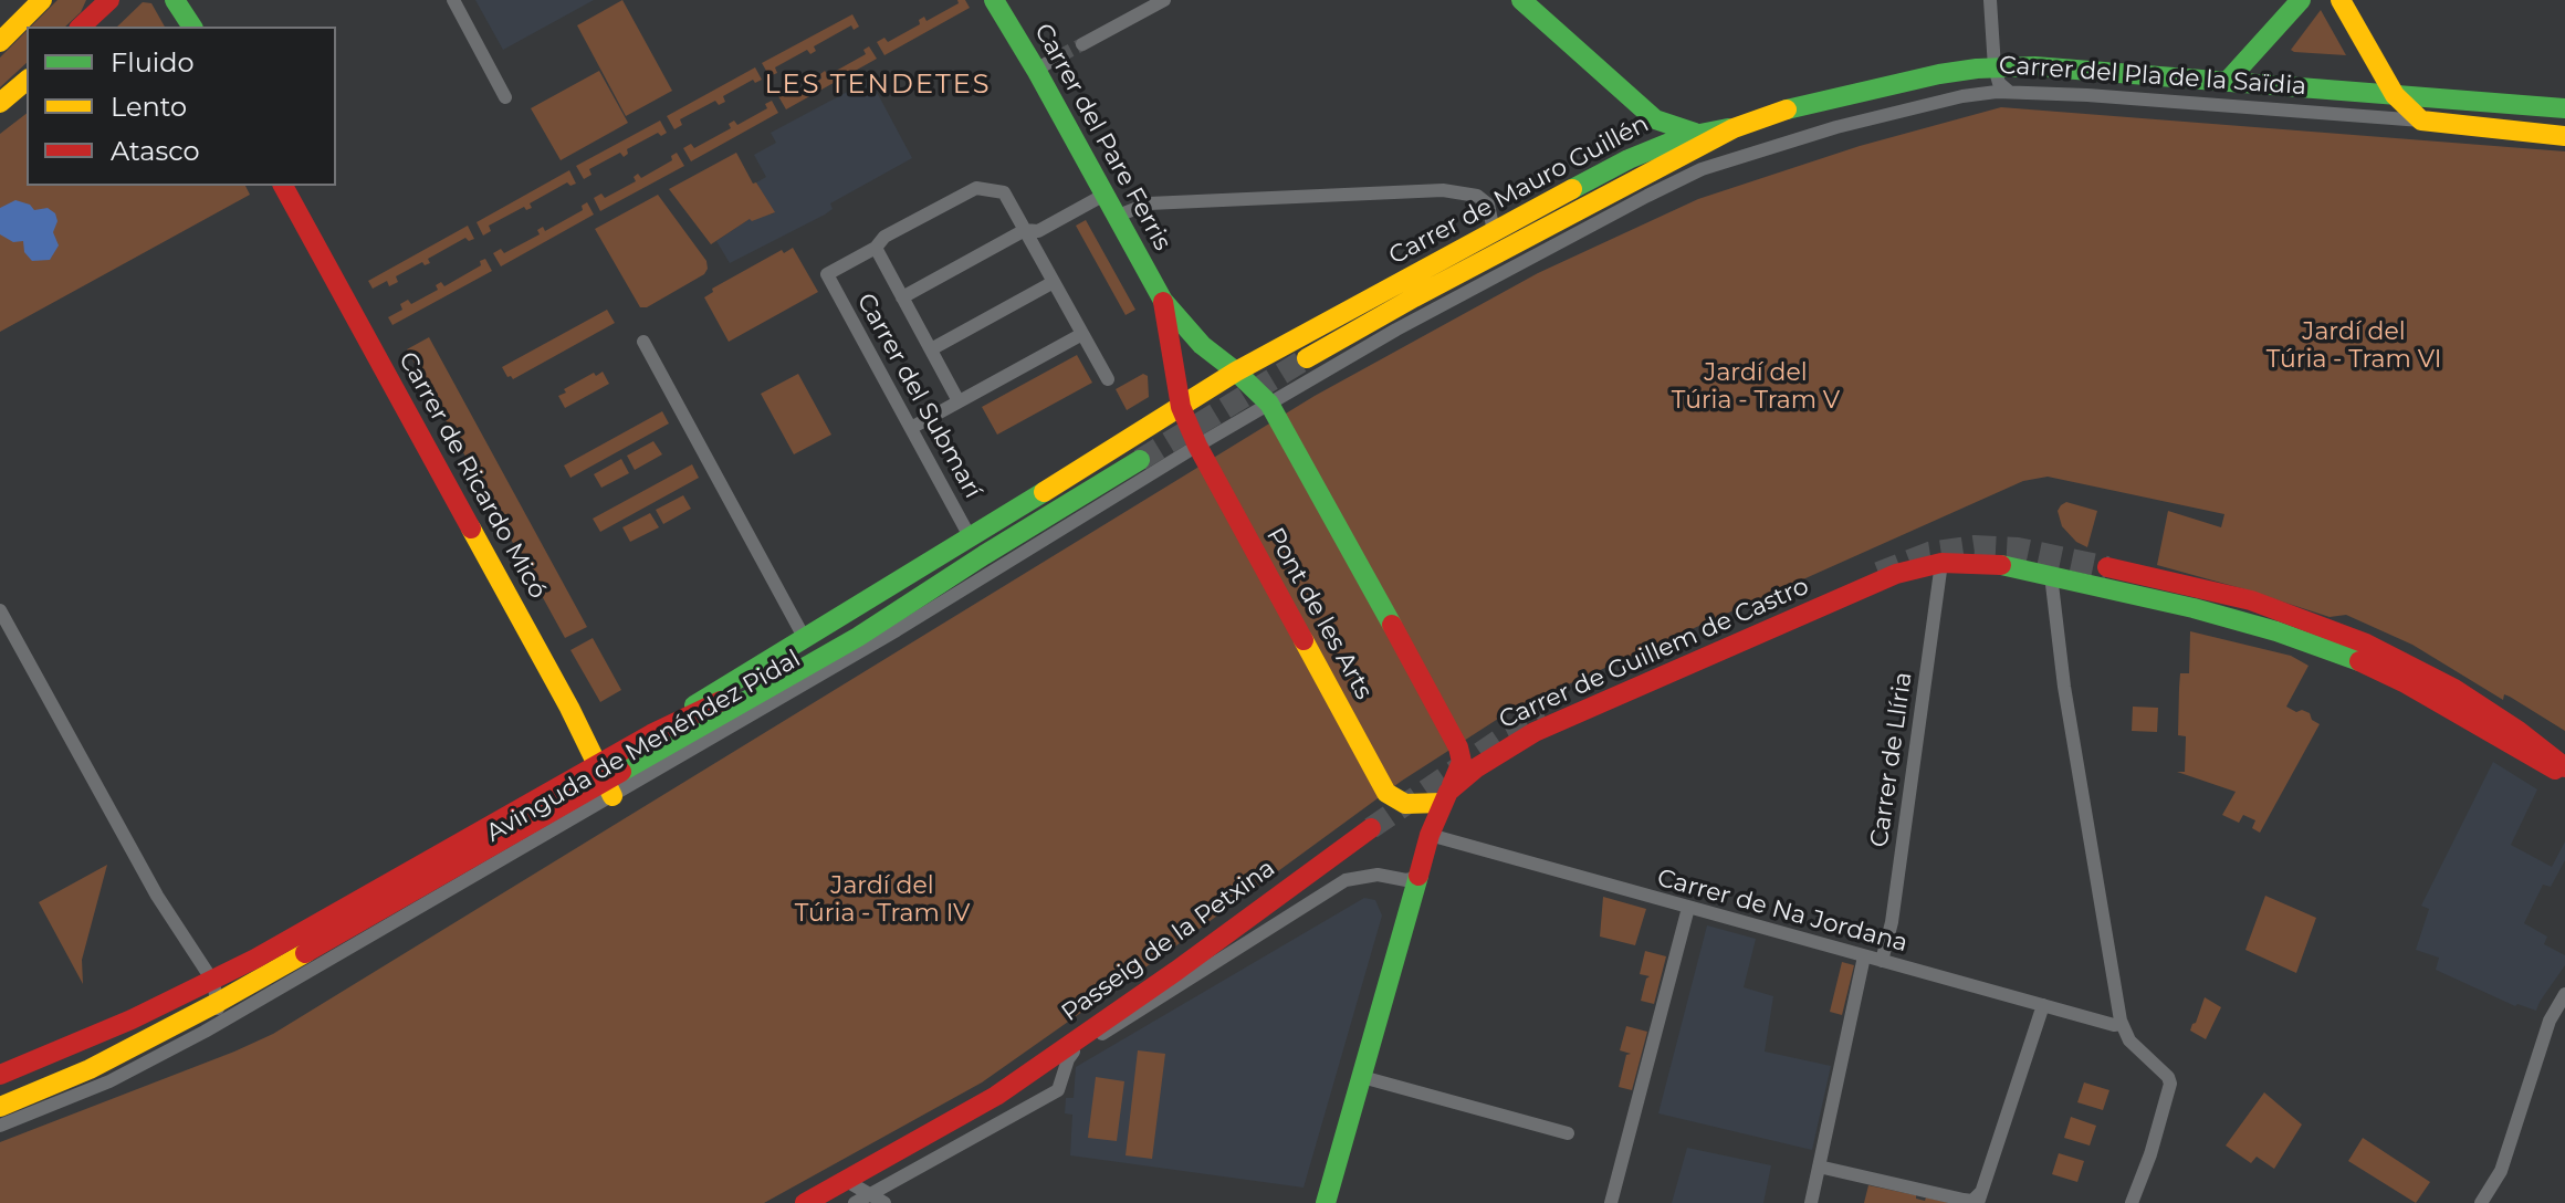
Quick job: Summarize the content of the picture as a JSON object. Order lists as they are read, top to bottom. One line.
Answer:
{"streets":{"main road":["Carrer del Pla de la Saïdia","Carrer del Pare Ferris","Carrer de Mauro Guillén","Carrer de Ricardo Micó","Pont de les Arts","Carrer de Guillem de Castro","Avinguda de Menéndez Pidal","Passeig de la Petxina"],"street":["Carrer del Submarí","Carrer de Llíria","Carrer de Na Jordana"]},"crossings":[["Carrer del Pla de la Saïdia","Carrer de Mauro Guillén"],["Carrer del Pare Ferris","Carrer de Mauro Guillén"],["Carrer del Pare Ferris","Pont de les Arts"],["Carrer del Pare Ferris","Avinguda de Menéndez Pidal"],["Carrer de Mauro Guillén","Avinguda de Menéndez Pidal"],["Carrer del Submarí","Avinguda de Menéndez Pidal"],["Carrer de Ricardo Micó","Avinguda de Menéndez Pidal"],["Pont de les Arts","Carrer de Guillem de Castro"],["Pont de les Arts","Avinguda de Menéndez Pidal"],["Carrer de Guillem de Castro","Carrer de Llíria"],["Carrer de Llíria","Carrer de Na Jordana"]],"districts":["LES TENDETES"],"parks":["Jardí del Túria - Tram VI","Jardí del Túria - Tram V","Jardí del Túria - Tram IV"],"legend":["Fluido","Lento","Atasco"]}
